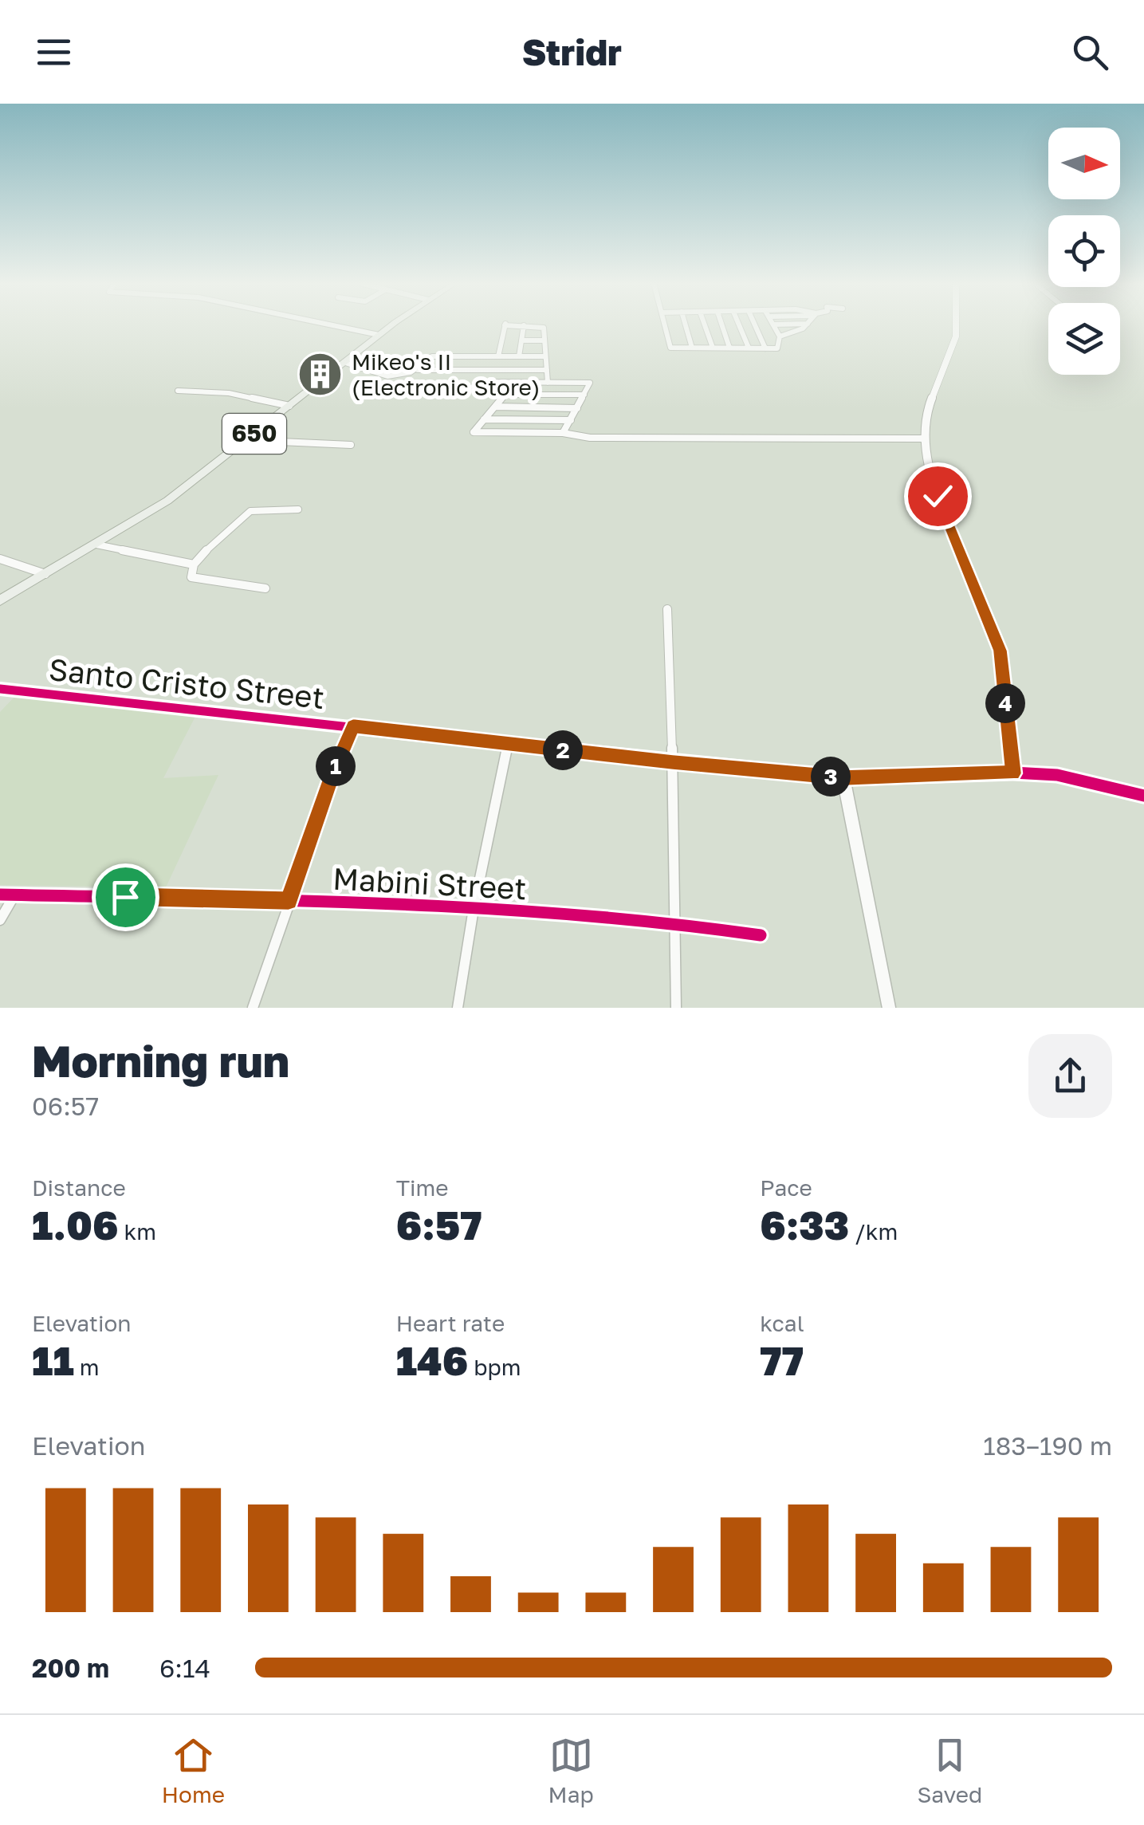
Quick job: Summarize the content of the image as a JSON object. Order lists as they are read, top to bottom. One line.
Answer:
{"streets":{"main road":["650"],"street":["Santo Cristo Street","Mabini Street"]},"places":{"building":["Mikeo's II (Electronic Store)"]},"north":"right","page":{"header":"Stridr","pins":["4","2","1","3"],"heading":["Morning run","06:57"],"stats":[["Distance","1.06 km"],["Time","6:57"],["Pace","6:33 /km"],["Elevation","11 m"],["Heart rate","146 bpm"],["kcal","77"]],"chart":["Elevation","183–190 m"],"list":[{"name":"200 m","note":"6:14"}],"tabs":["Home","Map","Saved"]}}
